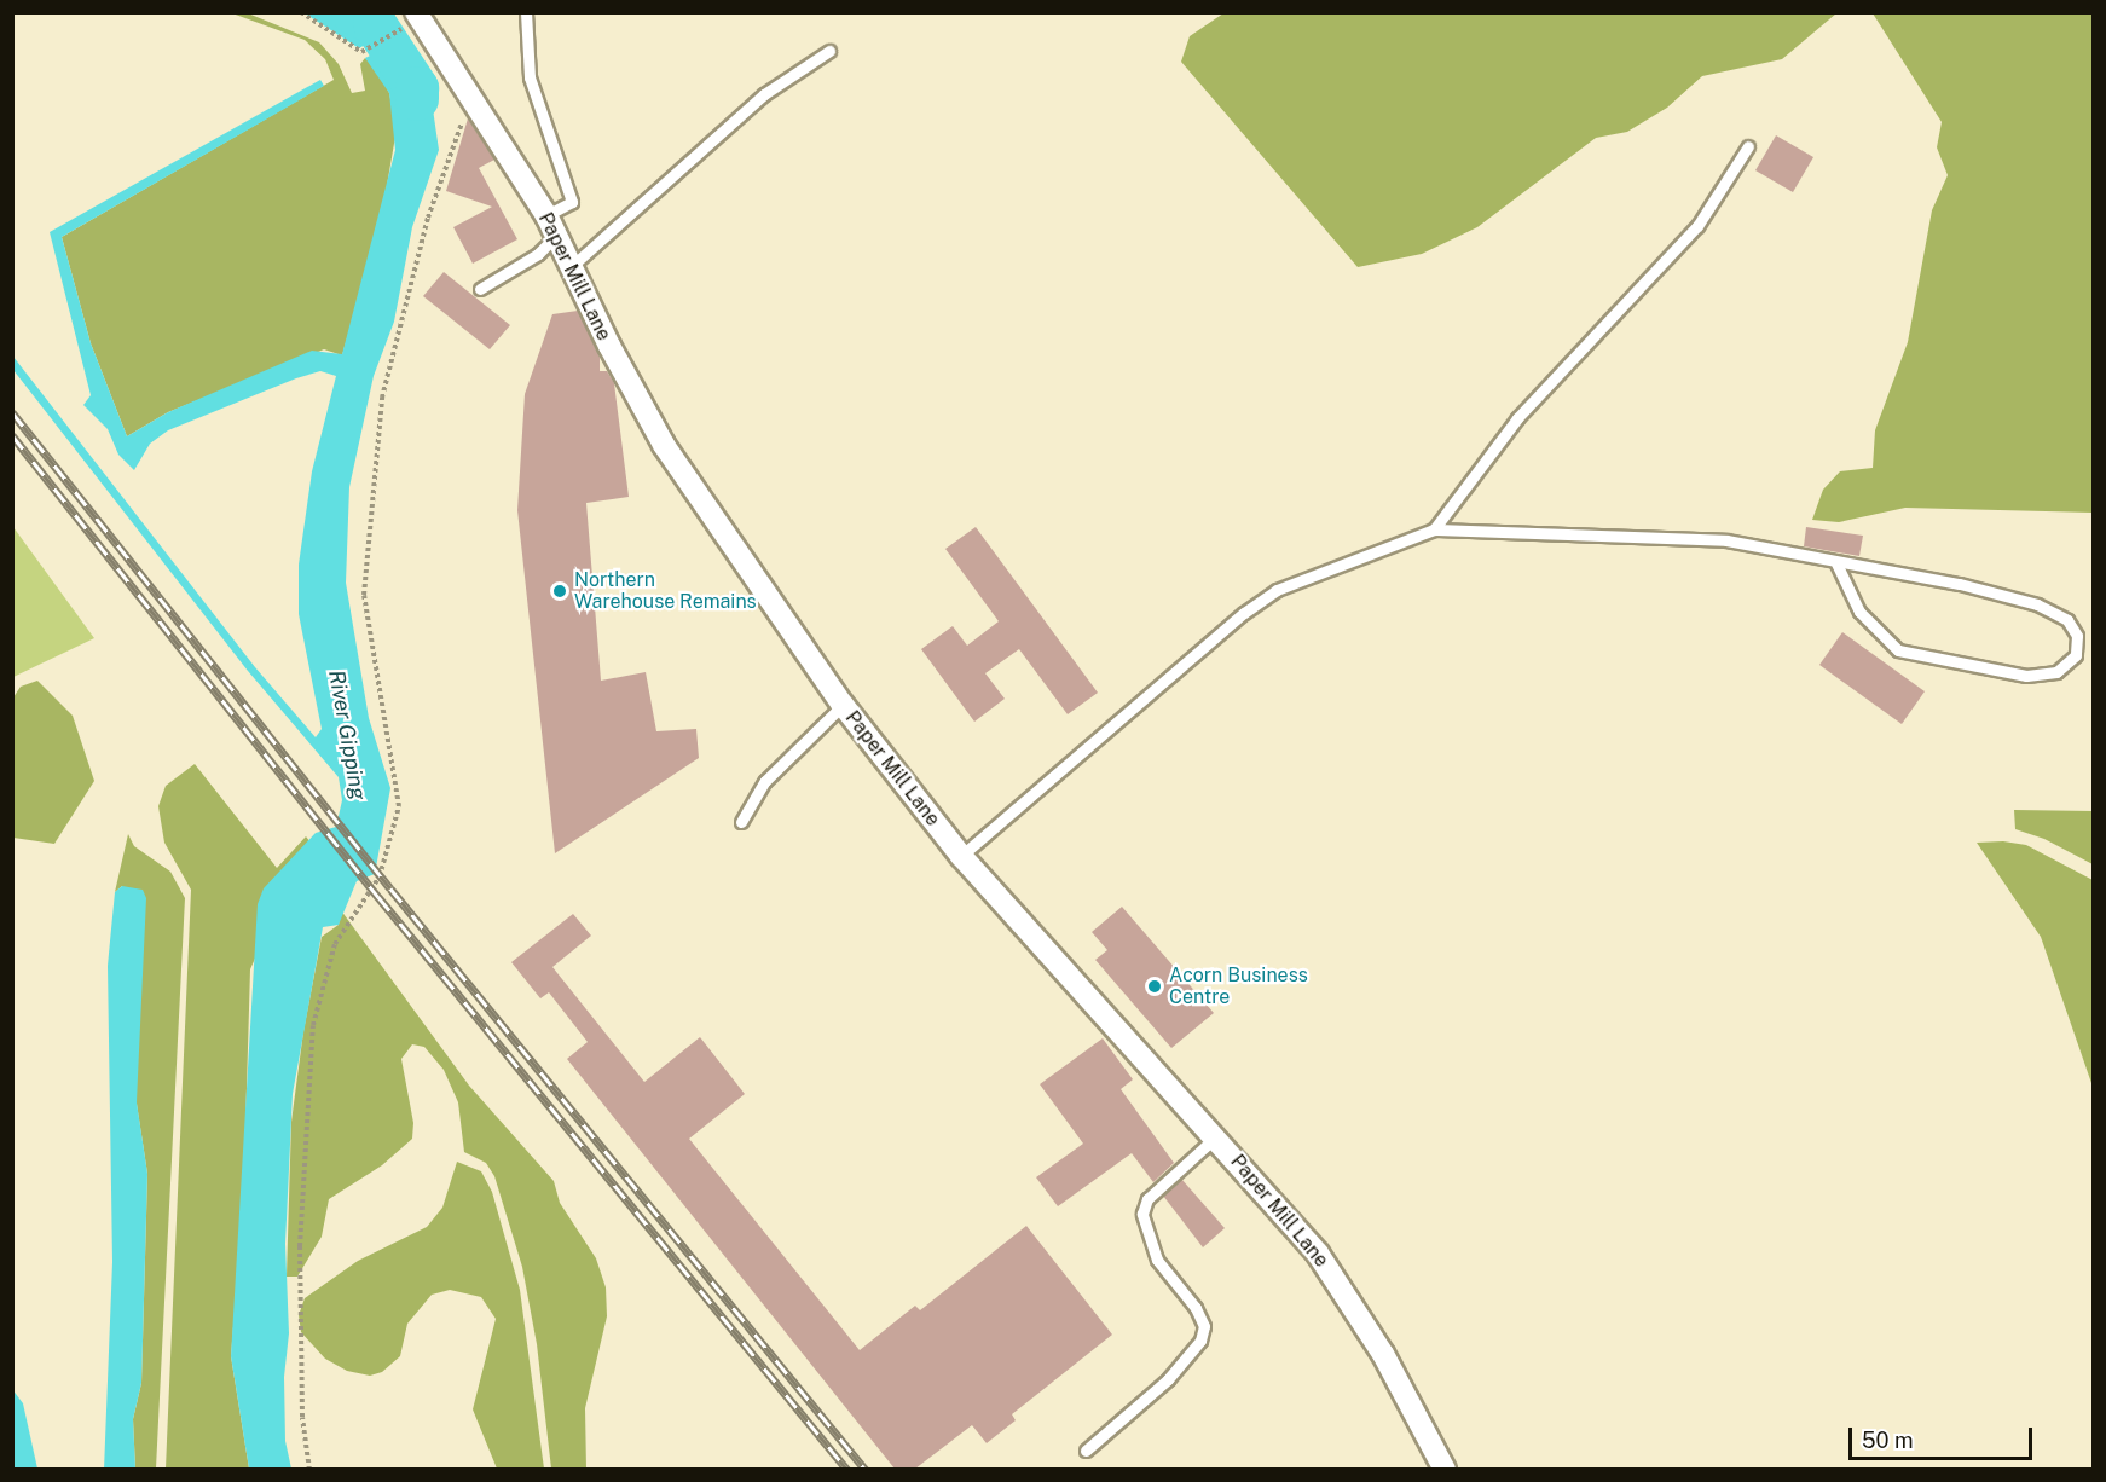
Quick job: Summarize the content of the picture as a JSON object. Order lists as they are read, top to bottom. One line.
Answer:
{"streets":{"street":["Paper Mill Lane"]},"water":["River Gipping"],"places":["Northern Warehouse Remains","Acorn Business Centre"],"scale_bar":"50 m"}
